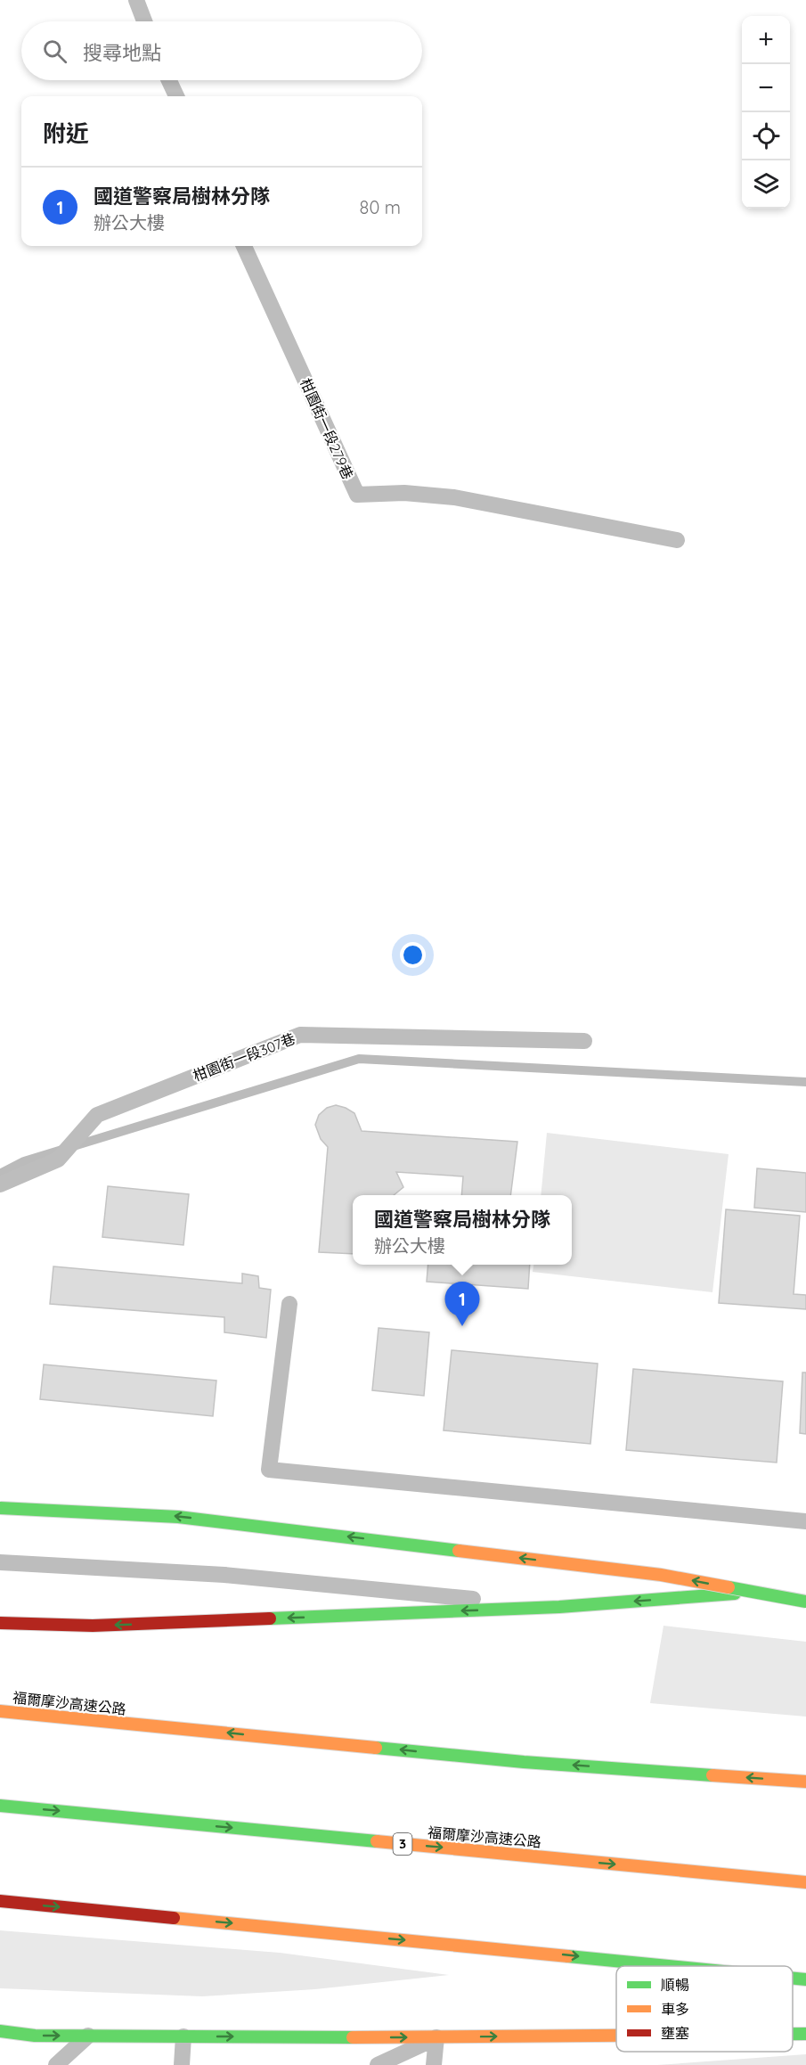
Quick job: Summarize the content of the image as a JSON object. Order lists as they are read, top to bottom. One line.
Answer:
{"streets":{"highway":["福爾摩沙高速公路","3"],"lane":["柑園街一段279巷","柑園街一段307巷"]},"legend":["順暢","車多","壅塞"],"page":{"map_buttons":["+","−"],"search":"搜尋地點","heading":"附近","list":[{"mark":"1","name":"國道警察局樹林分隊","note":"辦公大樓","value":"80 m"}],"popup":["國道警察局樹林分隊","辦公大樓"],"pins":"1"}}
